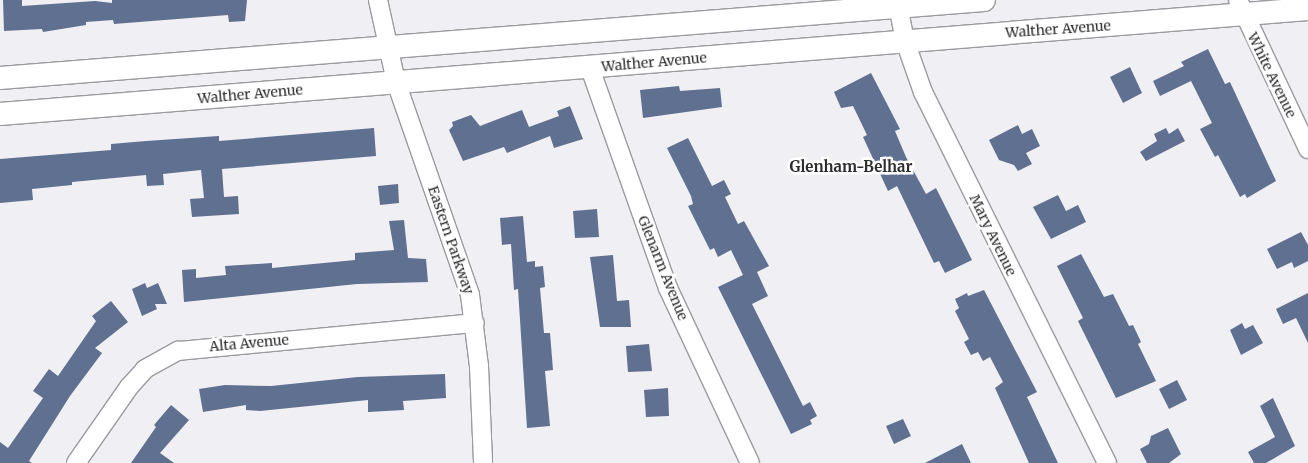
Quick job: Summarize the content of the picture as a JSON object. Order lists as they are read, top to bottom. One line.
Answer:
{"streets":{"main road":["Walther Avenue"],"street":["White Avenue","Mary Avenue","Eastern Parkway","Glenarm Avenue","Alta Avenue"]},"crossings":[["Walther Avenue","White Avenue"],["Walther Avenue","Mary Avenue"],["Walther Avenue","Eastern Parkway"],["Walther Avenue","Glenarm Avenue"],["Eastern Parkway","Alta Avenue"]],"districts":["Glenham-Belhar"]}
